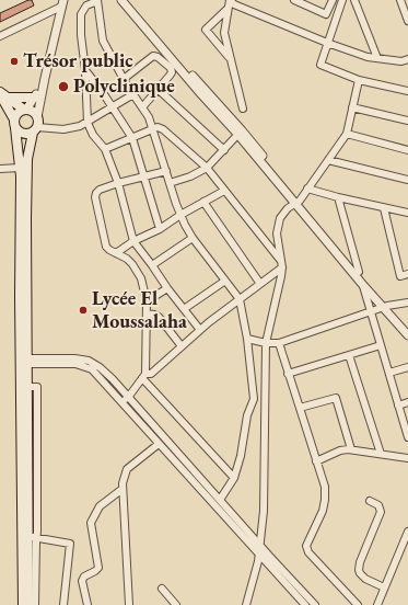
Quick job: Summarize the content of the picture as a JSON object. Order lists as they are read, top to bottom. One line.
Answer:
{"places":["Trésor public","Polyclinique","Lycée El Moussalaha"]}
